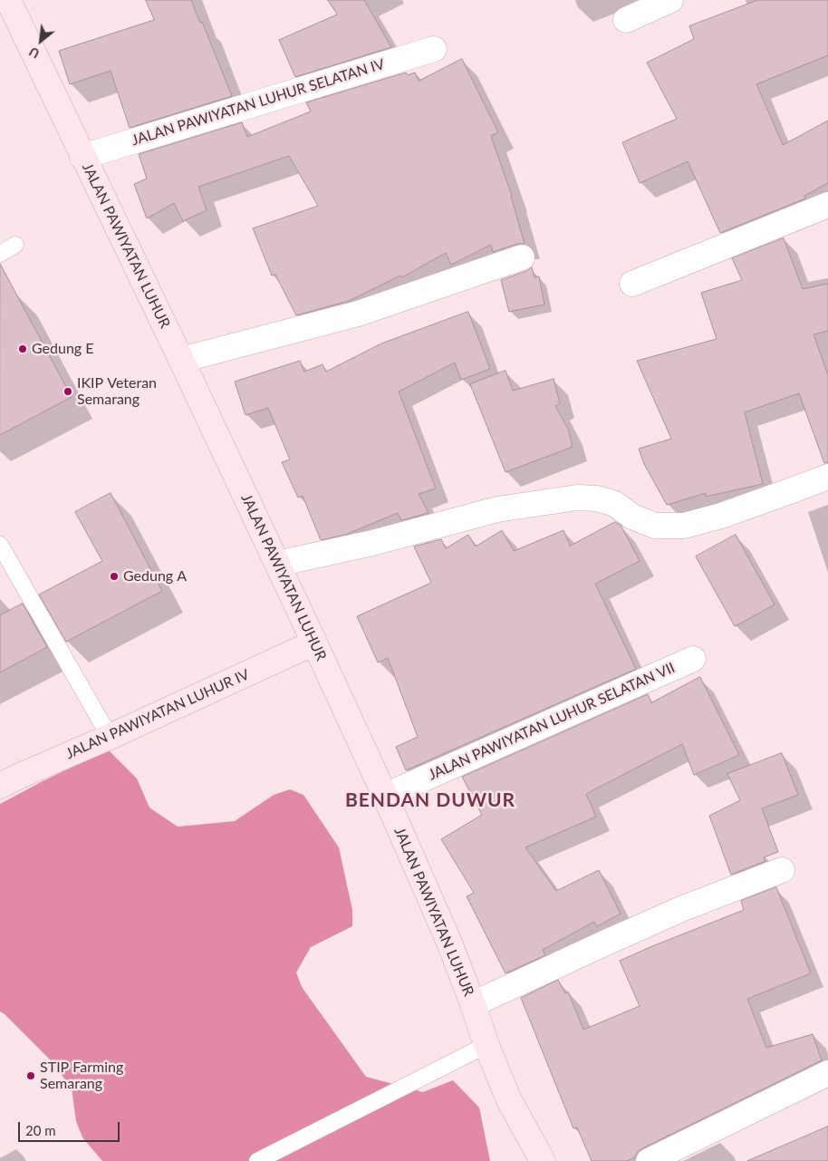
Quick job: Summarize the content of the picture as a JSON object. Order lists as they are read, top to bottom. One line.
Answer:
{"streets":{"main road":["JALAN PAWIYATAN LUHUR","JALAN PAWIYATAN LUHUR IV"],"street":["JALAN PAWIYATAN LUHUR SELATAN IV","JALAN PAWIYATAN LUHUR SELATAN VII"]},"crossings":[["JALAN PAWIYATAN LUHUR SELATAN IV","JALAN PAWIYATAN LUHUR"],["JALAN PAWIYATAN LUHUR","JALAN PAWIYATAN LUHUR IV"],["JALAN PAWIYATAN LUHUR","JALAN PAWIYATAN LUHUR SELATAN VII"]],"districts":["BENDAN DUWUR"],"places":["Gedung E","IKIP Veteran Semarang","Gedung A","STIP Farming Semarang"],"scale_bar":"20 m","north":"bottom left"}
